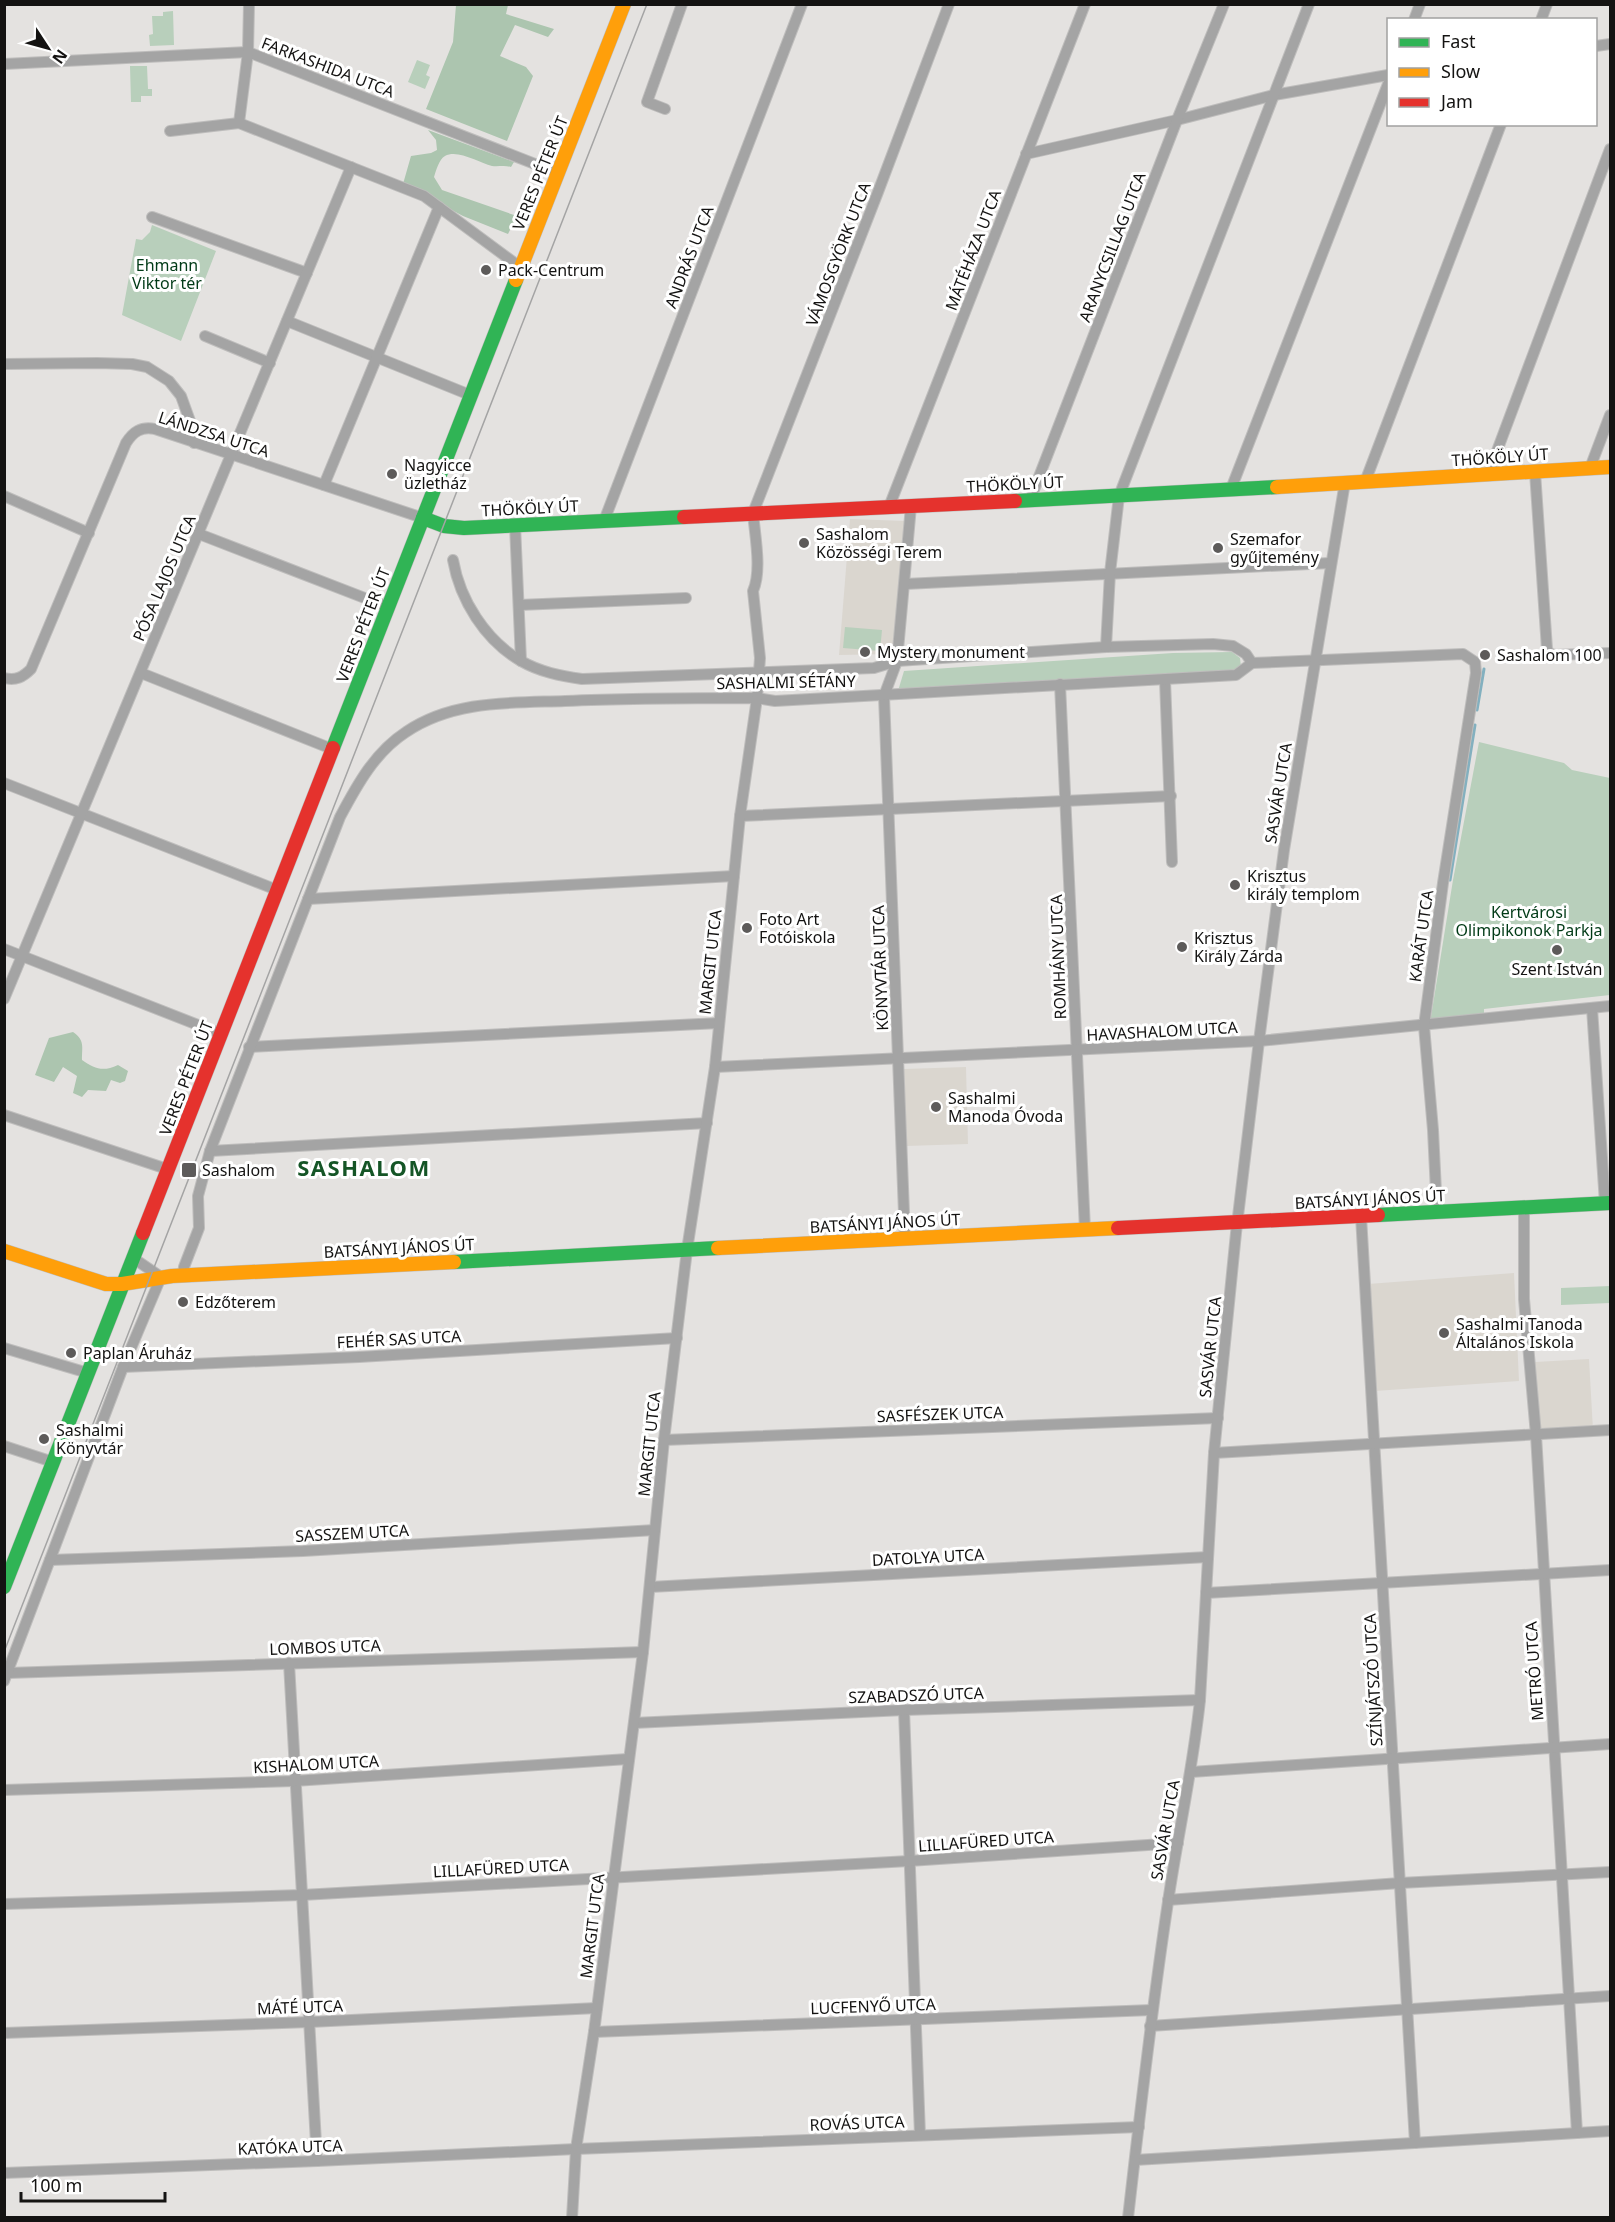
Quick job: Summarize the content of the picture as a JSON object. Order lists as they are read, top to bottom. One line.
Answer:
{"streets":{"street":["FARKASHIDA UTCA","VERES PÉTER ÚT","ARANYCSILLAG UTCA","MÁTÉHÁZA UTCA","VÁMOSGYÖRK UTCA","ANDRÁS UTCA","LÁNDZSA UTCA","THÖKÖLY ÚT","PÓSA LAJOS UTCA","SASHALMI SÉTÁNY","SASVÁR UTCA","KARÁT UTCA","ROMHÁNY UTCA","MARGIT UTCA","KÖNYVTÁR UTCA","HAVASHALOM UTCA","BATSÁNYI JÁNOS ÚT","FEHÉR SAS UTCA","SASFÉSZEK UTCA","SASSZEM UTCA","DATOLYA UTCA","LOMBOS UTCA","METRÓ UTCA","SZÍNJÁTSZÓ UTCA","SZABADSZÓ UTCA","KISHALOM UTCA","LILLAFÜRED UTCA","LUCFENYŐ UTCA","MÁTÉ UTCA","ROVÁS UTCA","KATÓKA UTCA"]},"crossings":[["FARKASHIDA UTCA","VERES PÉTER ÚT"],["VERES PÉTER ÚT","LÁNDZSA UTCA"],["VERES PÉTER ÚT","THÖKÖLY ÚT"],["VERES PÉTER ÚT","BATSÁNYI JÁNOS ÚT"],["ARANYCSILLAG UTCA","THÖKÖLY ÚT"],["MÁTÉHÁZA UTCA","THÖKÖLY ÚT"],["VÁMOSGYÖRK UTCA","THÖKÖLY ÚT"],["VÁMOSGYÖRK UTCA","MARGIT UTCA"],["ANDRÁS UTCA","THÖKÖLY ÚT"],["LÁNDZSA UTCA","THÖKÖLY ÚT"],["LÁNDZSA UTCA","PÓSA LAJOS UTCA"],["THÖKÖLY ÚT","SASVÁR UTCA"],["THÖKÖLY ÚT","MARGIT UTCA"],["SASHALMI SÉTÁNY","SASVÁR UTCA"],["SASHALMI SÉTÁNY","KARÁT UTCA"],["SASHALMI SÉTÁNY","ROMHÁNY UTCA"],["SASHALMI SÉTÁNY","MARGIT UTCA"],["SASHALMI SÉTÁNY","KÖNYVTÁR UTCA"],["SASVÁR UTCA","HAVASHALOM UTCA"],["SASVÁR UTCA","BATSÁNYI JÁNOS ÚT"],["SASVÁR UTCA","SASFÉSZEK UTCA"],["SASVÁR UTCA","DATOLYA UTCA"],["SASVÁR UTCA","SZABADSZÓ UTCA"],["SASVÁR UTCA","LILLAFÜRED UTCA"],["SASVÁR UTCA","LUCFENYŐ UTCA"],["SASVÁR UTCA","ROVÁS UTCA"],["KARÁT UTCA","HAVASHALOM UTCA"],["KARÁT UTCA","BATSÁNYI JÁNOS ÚT"],["ROMHÁNY UTCA","HAVASHALOM UTCA"],["ROMHÁNY UTCA","BATSÁNYI JÁNOS ÚT"],["MARGIT UTCA","HAVASHALOM UTCA"],["MARGIT UTCA","BATSÁNYI JÁNOS ÚT"],["MARGIT UTCA","FEHÉR SAS UTCA"],["MARGIT UTCA","SASFÉSZEK UTCA"],["MARGIT UTCA","SASSZEM UTCA"],["MARGIT UTCA","DATOLYA UTCA"],["MARGIT UTCA","LOMBOS UTCA"],["MARGIT UTCA","SZABADSZÓ UTCA"],["MARGIT UTCA","KISHALOM UTCA"],["MARGIT UTCA","LILLAFÜRED UTCA"],["MARGIT UTCA","LUCFENYŐ UTCA"],["MARGIT UTCA","MÁTÉ UTCA"],["MARGIT UTCA","ROVÁS UTCA"],["MARGIT UTCA","KATÓKA UTCA"],["KÖNYVTÁR UTCA","HAVASHALOM UTCA"],["KÖNYVTÁR UTCA","BATSÁNYI JÁNOS ÚT"],["BATSÁNYI JÁNOS ÚT","METRÓ UTCA"],["BATSÁNYI JÁNOS ÚT","SZÍNJÁTSZÓ UTCA"],["ROVÁS UTCA","KATÓKA UTCA"]],"districts":["SASHALOM"],"parks":["Ehmann Viktor tér","Kertvárosi Olimpikonok Parkja"],"places":{"other":["Pack-Centrum","Nagyicce üzletház","Sashalom Közösségi Terem","Szemafor gyűjtemény","Mystery monument","Sashalom 100","Krisztus király templom","Foto Art Fotóiskola","Krisztus Király Zárda","Szent István","Sashalmi Manoda Óvoda","Edzőterem","Sashalmi Tanoda Általános Iskola","Paplan Áruház","Sashalmi Könyvtár"],"transit":["Sashalom"]},"legend":["Fast","Slow","Jam"],"scale_bar":"100 m","north":"bottom right"}
